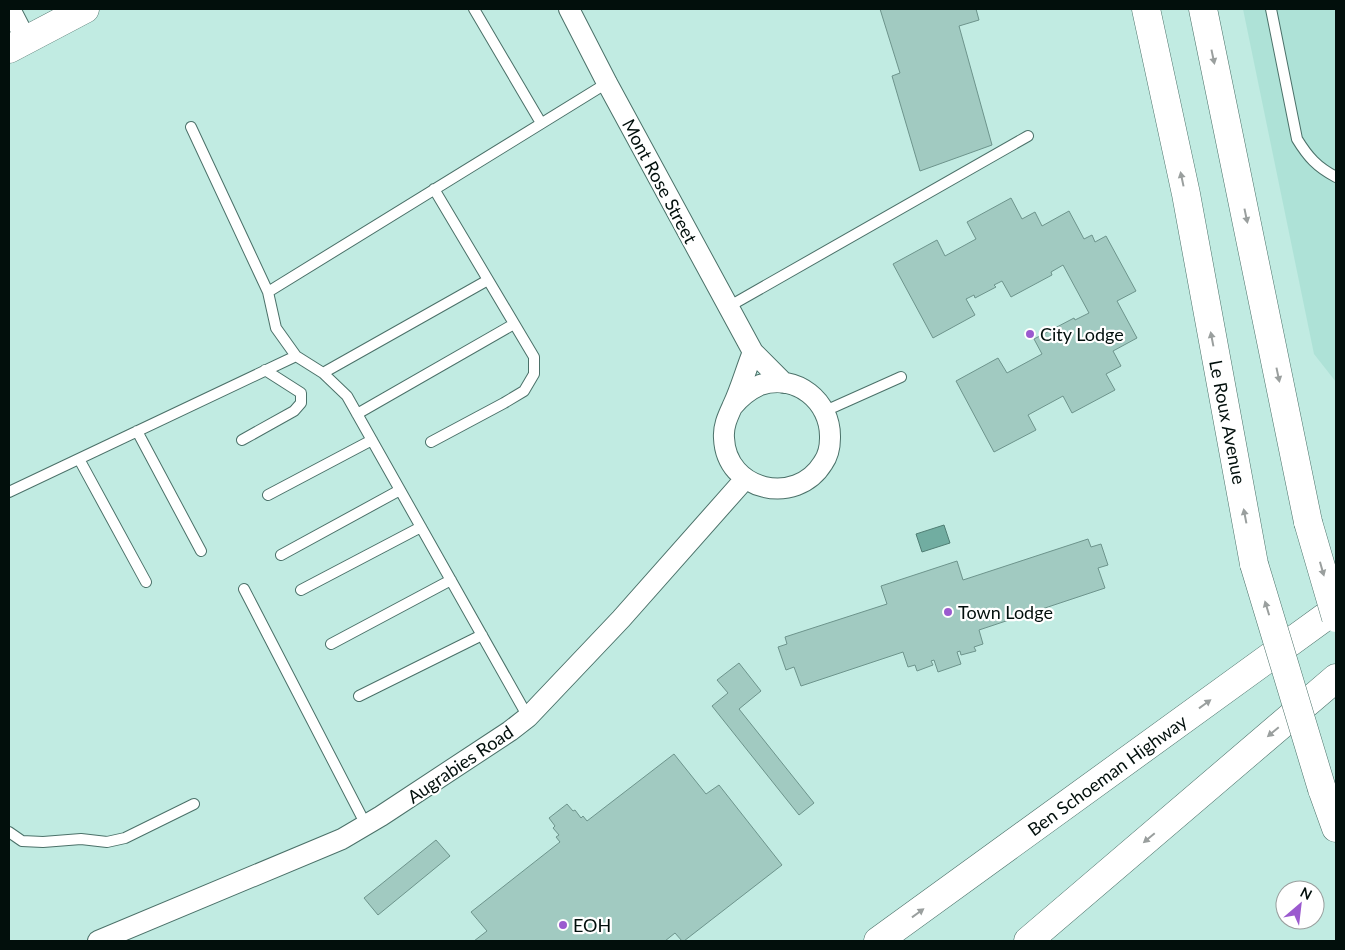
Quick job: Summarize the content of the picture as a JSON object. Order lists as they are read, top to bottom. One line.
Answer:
{"streets":{"main road":["Le Roux Avenue","Ben Schoeman Highway"],"street":["Mont Rose Street","Augrabies Road"]},"crossings":[["Mont Rose Street","Augrabies Road"]],"places":["City Lodge","Town Lodge","EOH"],"north":"top right"}
